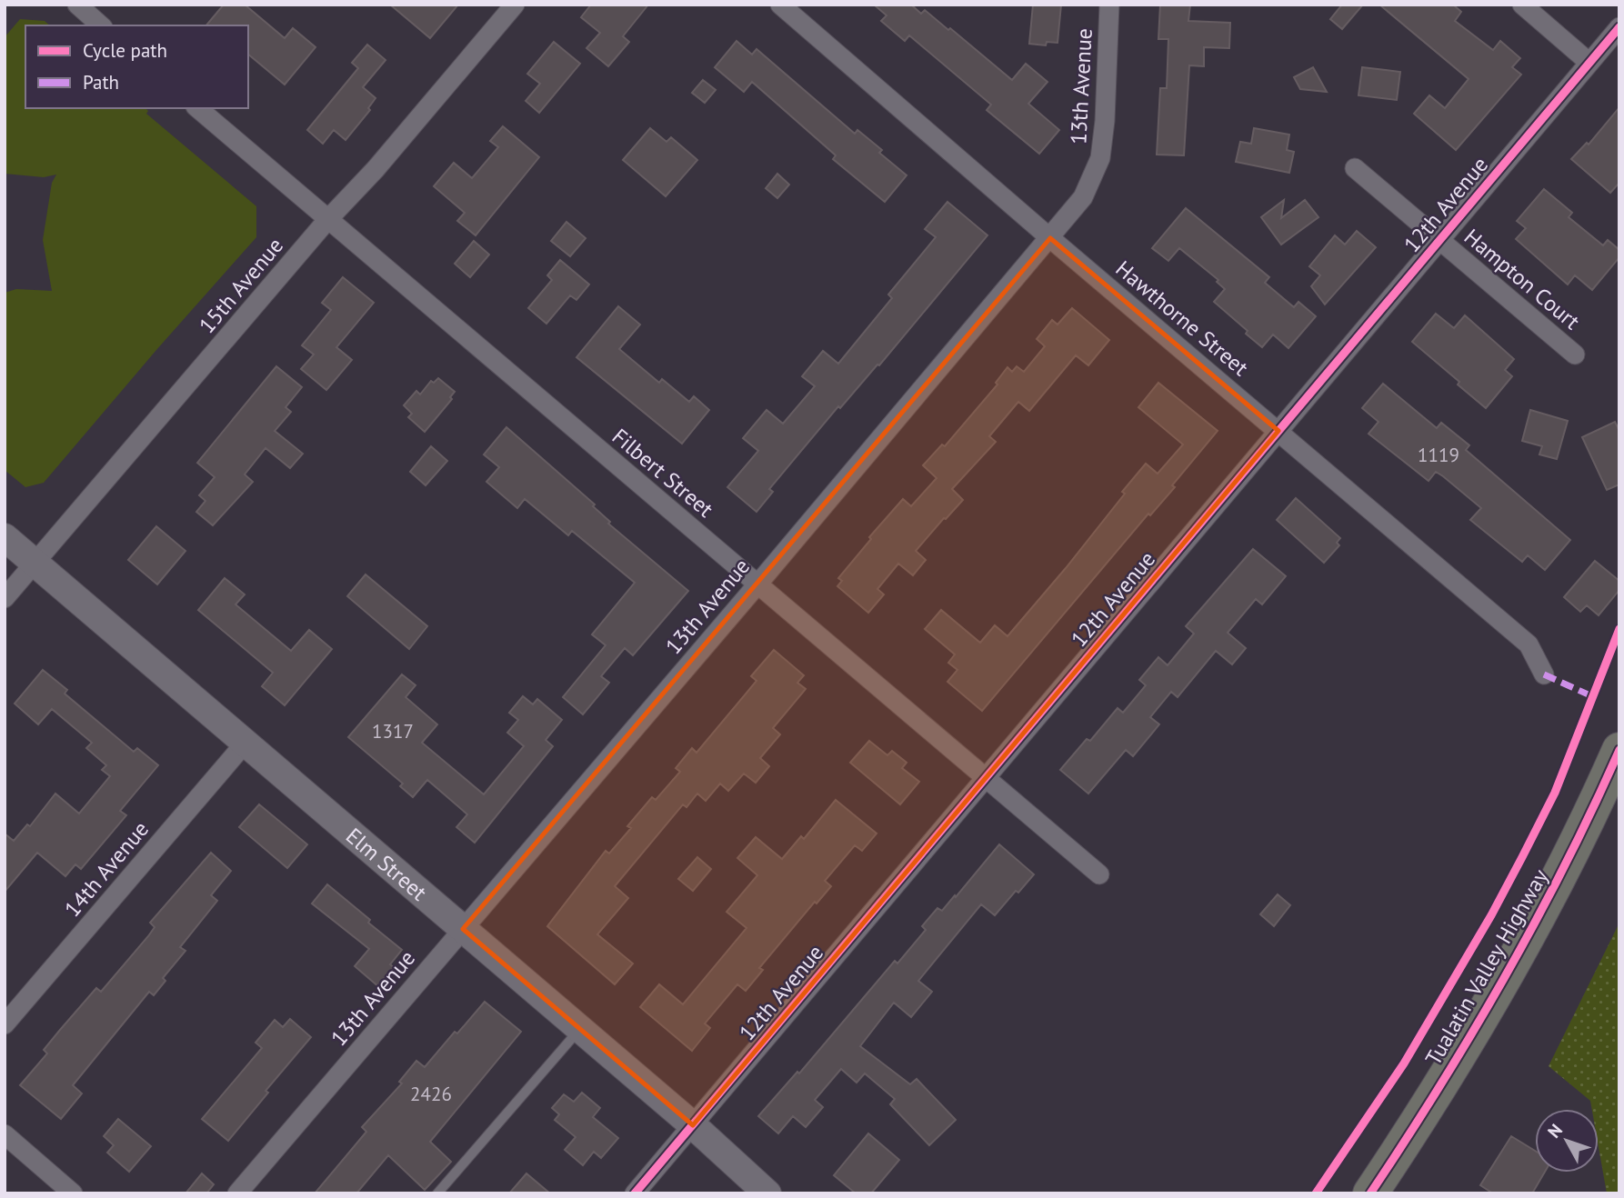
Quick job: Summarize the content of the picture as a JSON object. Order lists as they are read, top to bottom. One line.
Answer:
{"streets":{"highway":["Tualatin Valley Highway"],"street":["13th Avenue","12th Avenue","Hampton Court","15th Avenue","Hawthorne Street","Filbert Street","Elm Street","14th Avenue"]},"crossings":[["13th Avenue","Hawthorne Street"],["13th Avenue","Filbert Street"],["13th Avenue","Elm Street"],["12th Avenue","Hampton Court"],["12th Avenue","Hawthorne Street"],["12th Avenue","Filbert Street"],["12th Avenue","Elm Street"],["15th Avenue","Filbert Street"],["15th Avenue","Elm Street"],["Elm Street","14th Avenue"]],"house_numbers":["1119","1317","2426"],"legend":["Cycle path","Path"],"north":"top left"}
